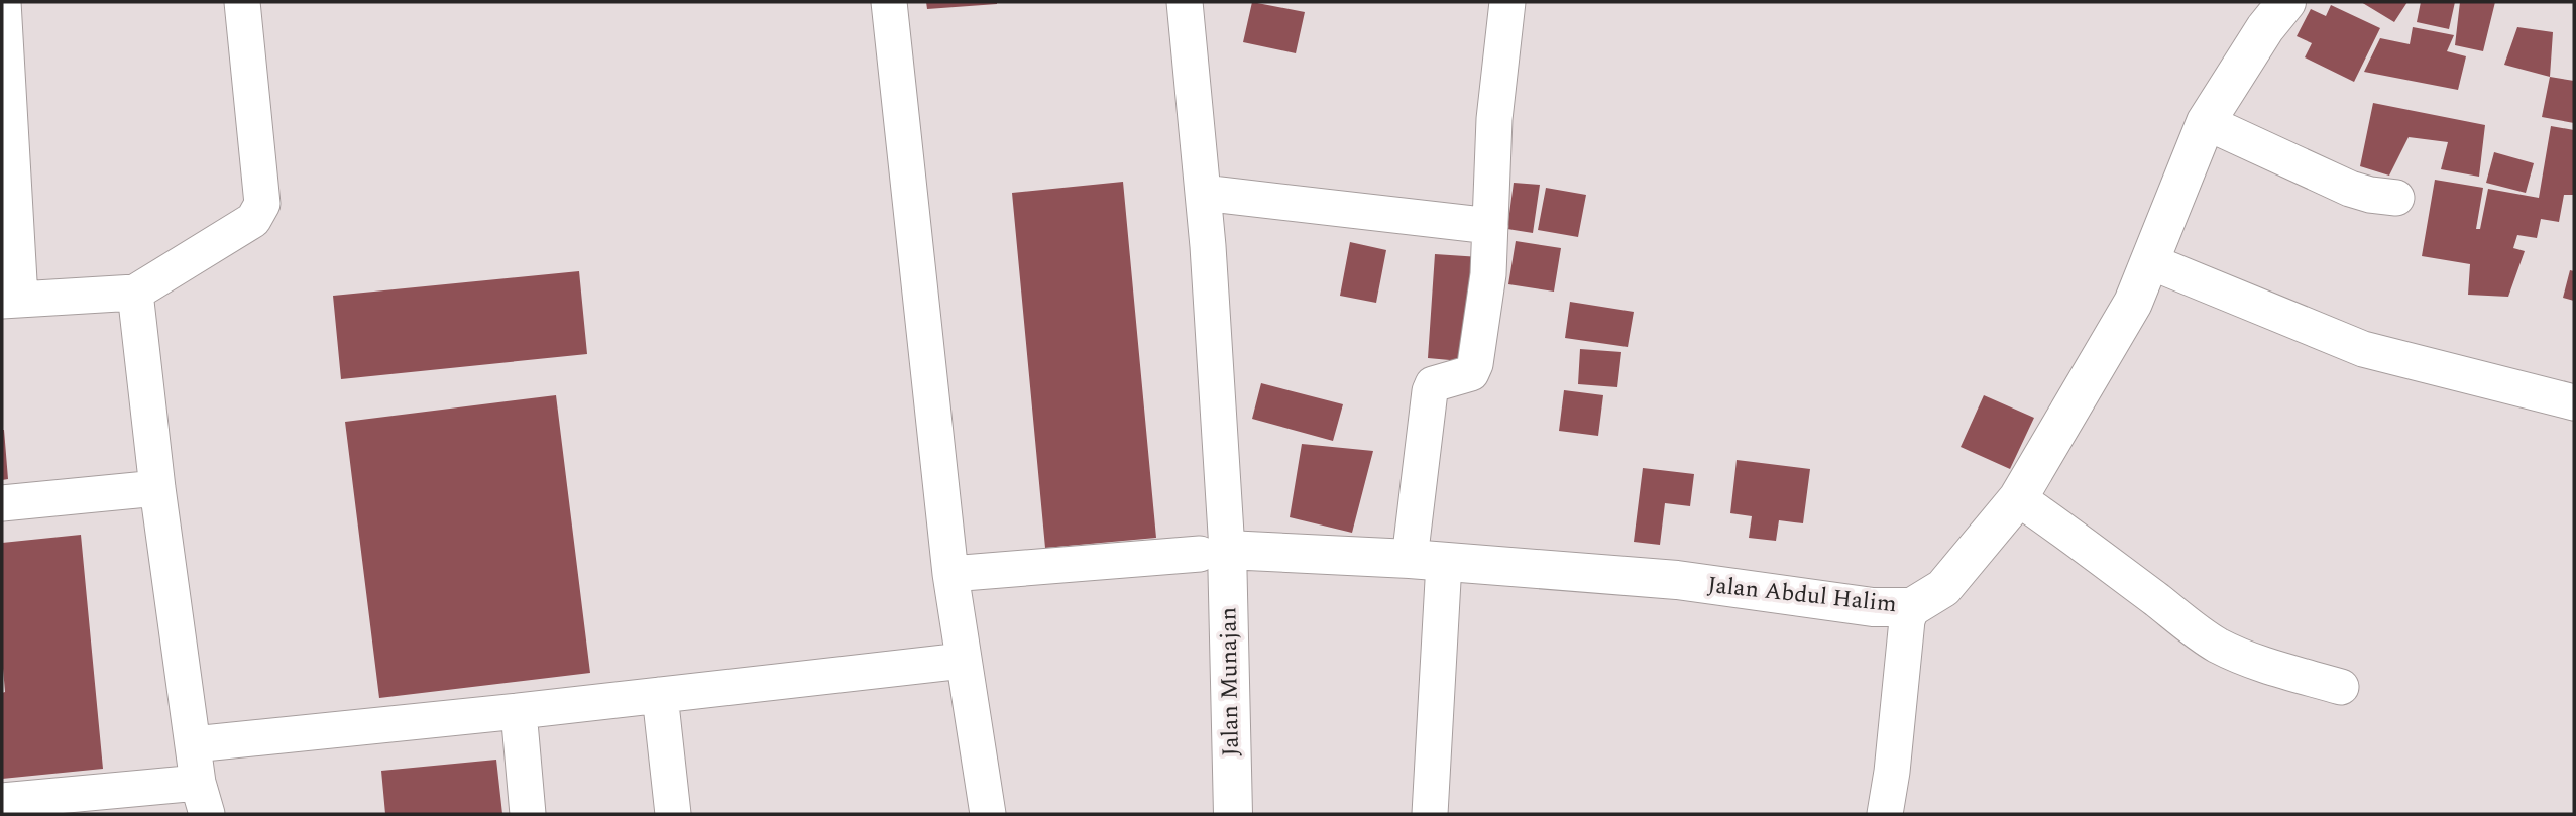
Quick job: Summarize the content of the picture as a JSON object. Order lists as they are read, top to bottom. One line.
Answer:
{"streets":{"street":["Jalan Abdul Halim","Jalan Munajan"]},"crossings":[["Jalan Abdul Halim","Jalan Munajan"]]}
